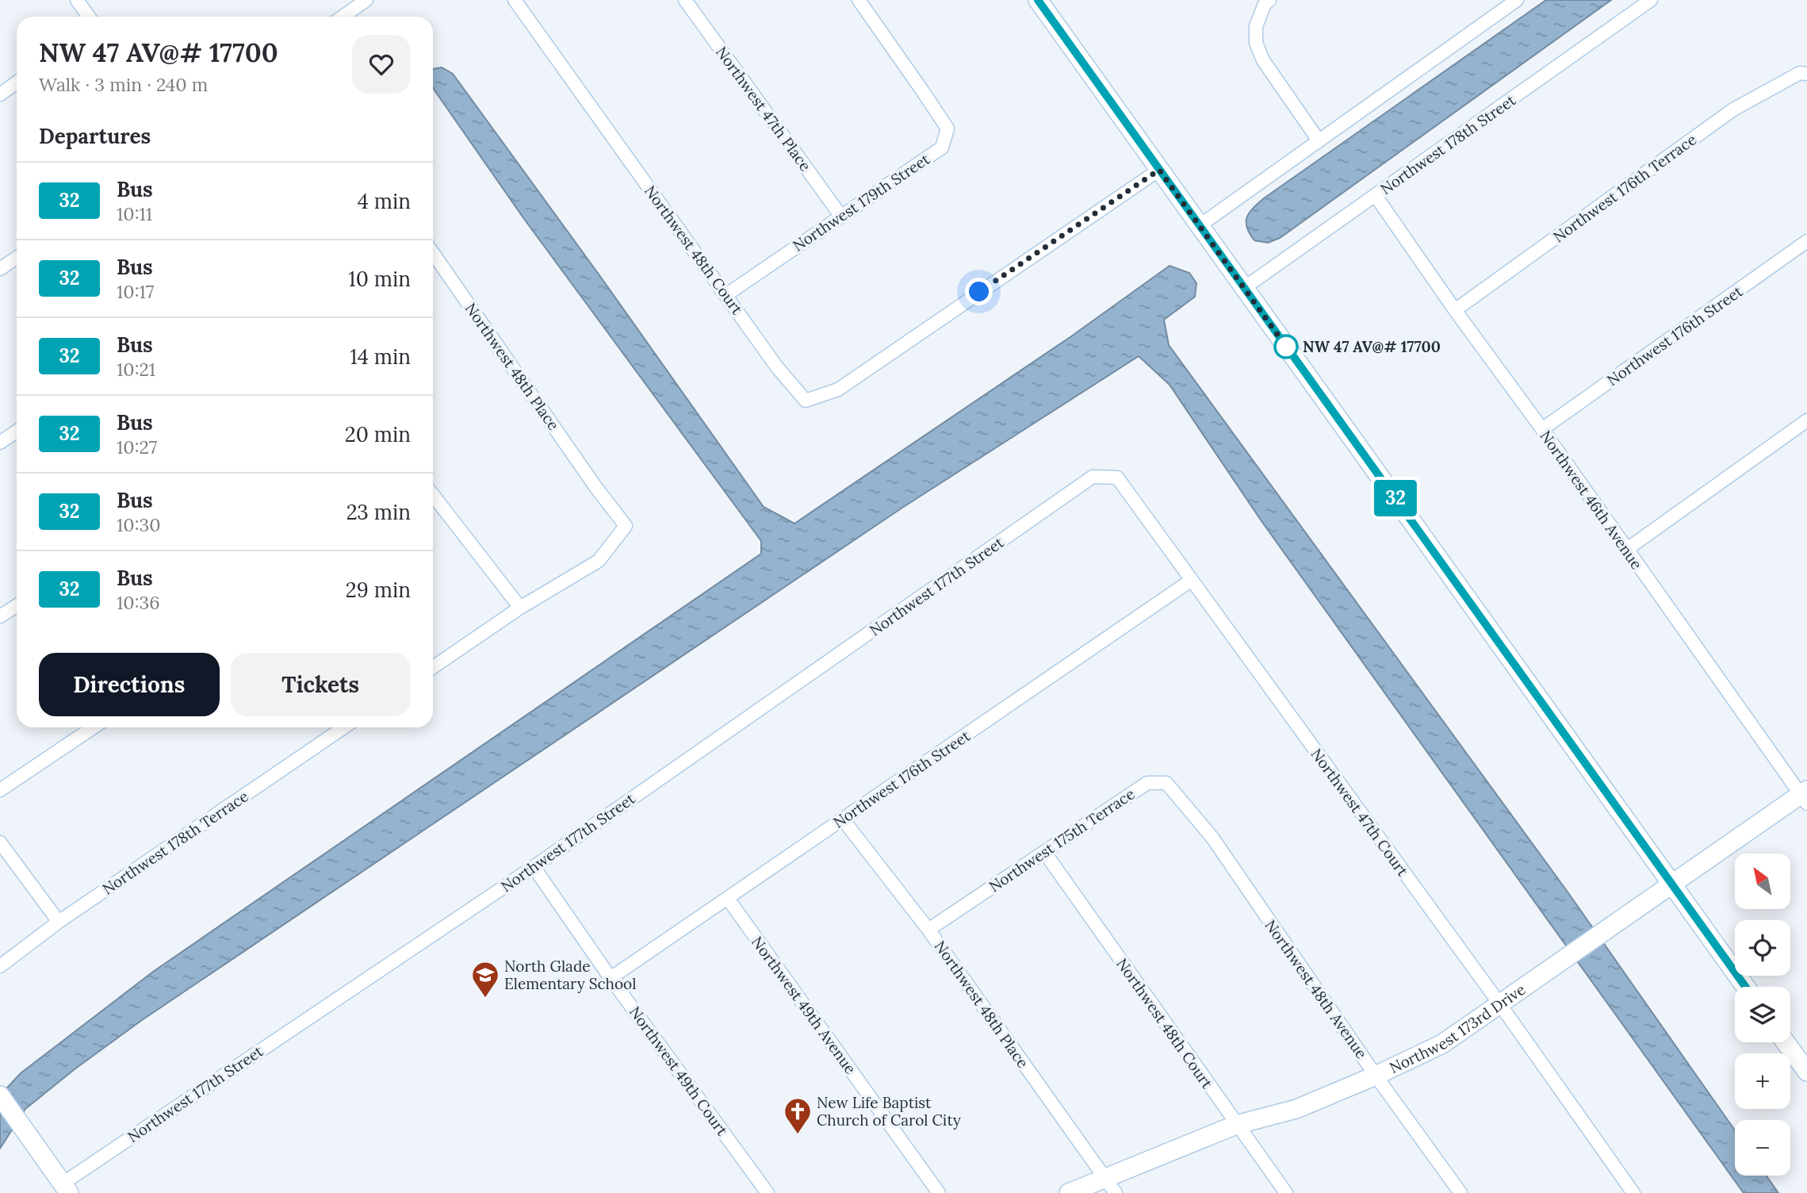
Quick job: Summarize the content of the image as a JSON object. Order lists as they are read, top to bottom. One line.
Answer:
{"streets":{"main road":["Northwest 173rd Drive"],"street":["Northwest 47th Place","Northwest 178th Street","Northwest 176th Terrace","Northwest 179th Street","Northwest 48th Court","Northwest 176th Street","Northwest 48th Place","Northwest 46th Avenue","Northwest 177th Street","Northwest 47th Court","Northwest 175th Terrace","Northwest 178th Terrace","Northwest 48th Avenue","Northwest 49th Avenue","Northwest 49th Court"]},"crossings":[["Northwest 47th Place","Northwest 179th Street"],["Northwest 178th Street","Northwest 46th Avenue"],["Northwest 176th Terrace","Northwest 46th Avenue"],["Northwest 179th Street","Northwest 48th Court"],["Northwest 48th Court","Northwest 175th Terrace"],["Northwest 48th Court","Northwest 173rd Drive"],["Northwest 176th Street","Northwest 48th Place"],["Northwest 176th Street","Northwest 46th Avenue"],["Northwest 176th Street","Northwest 47th Court"],["Northwest 176th Street","Northwest 49th Avenue"],["Northwest 176th Street","Northwest 49th Court"],["Northwest 48th Place","Northwest 175th Terrace"],["Northwest 48th Place","Northwest 173rd Drive"],["Northwest 46th Avenue","Northwest 173rd Drive"],["Northwest 177th Street","Northwest 47th Court"],["Northwest 177th Street","Northwest 49th Court"],["Northwest 47th Court","Northwest 173rd Drive"],["Northwest 175th Terrace","Northwest 48th Avenue"],["Northwest 48th Avenue","Northwest 173rd Drive"]],"places":{"other":["NW 47 AV@# 17700"],"school or university":["North Glade Elementary School"],"church":["New Life Baptist Church of Carol City"]},"lines":["bus line 32"],"north":"top left","page":{"on_map":"32","heading":[["NW 47 AV@# 17700","Walk · 3 min · 240 m"],"Departures"],"list":[{"mark":"32","name":"Bus","note":"10:11","value":"4 min"},{"mark":"32","name":"Bus","note":"10:17","value":"10 min"},{"mark":"32","name":"Bus","note":"10:21","value":"14 min"},{"mark":"32","name":"Bus","note":"10:27","value":"20 min"},{"mark":"32","name":"Bus","note":"10:30","value":"23 min"},{"mark":"32","name":"Bus","note":"10:36","value":"29 min"}],"buttons":["Directions","Tickets"],"map_buttons":["+","−"]}}
